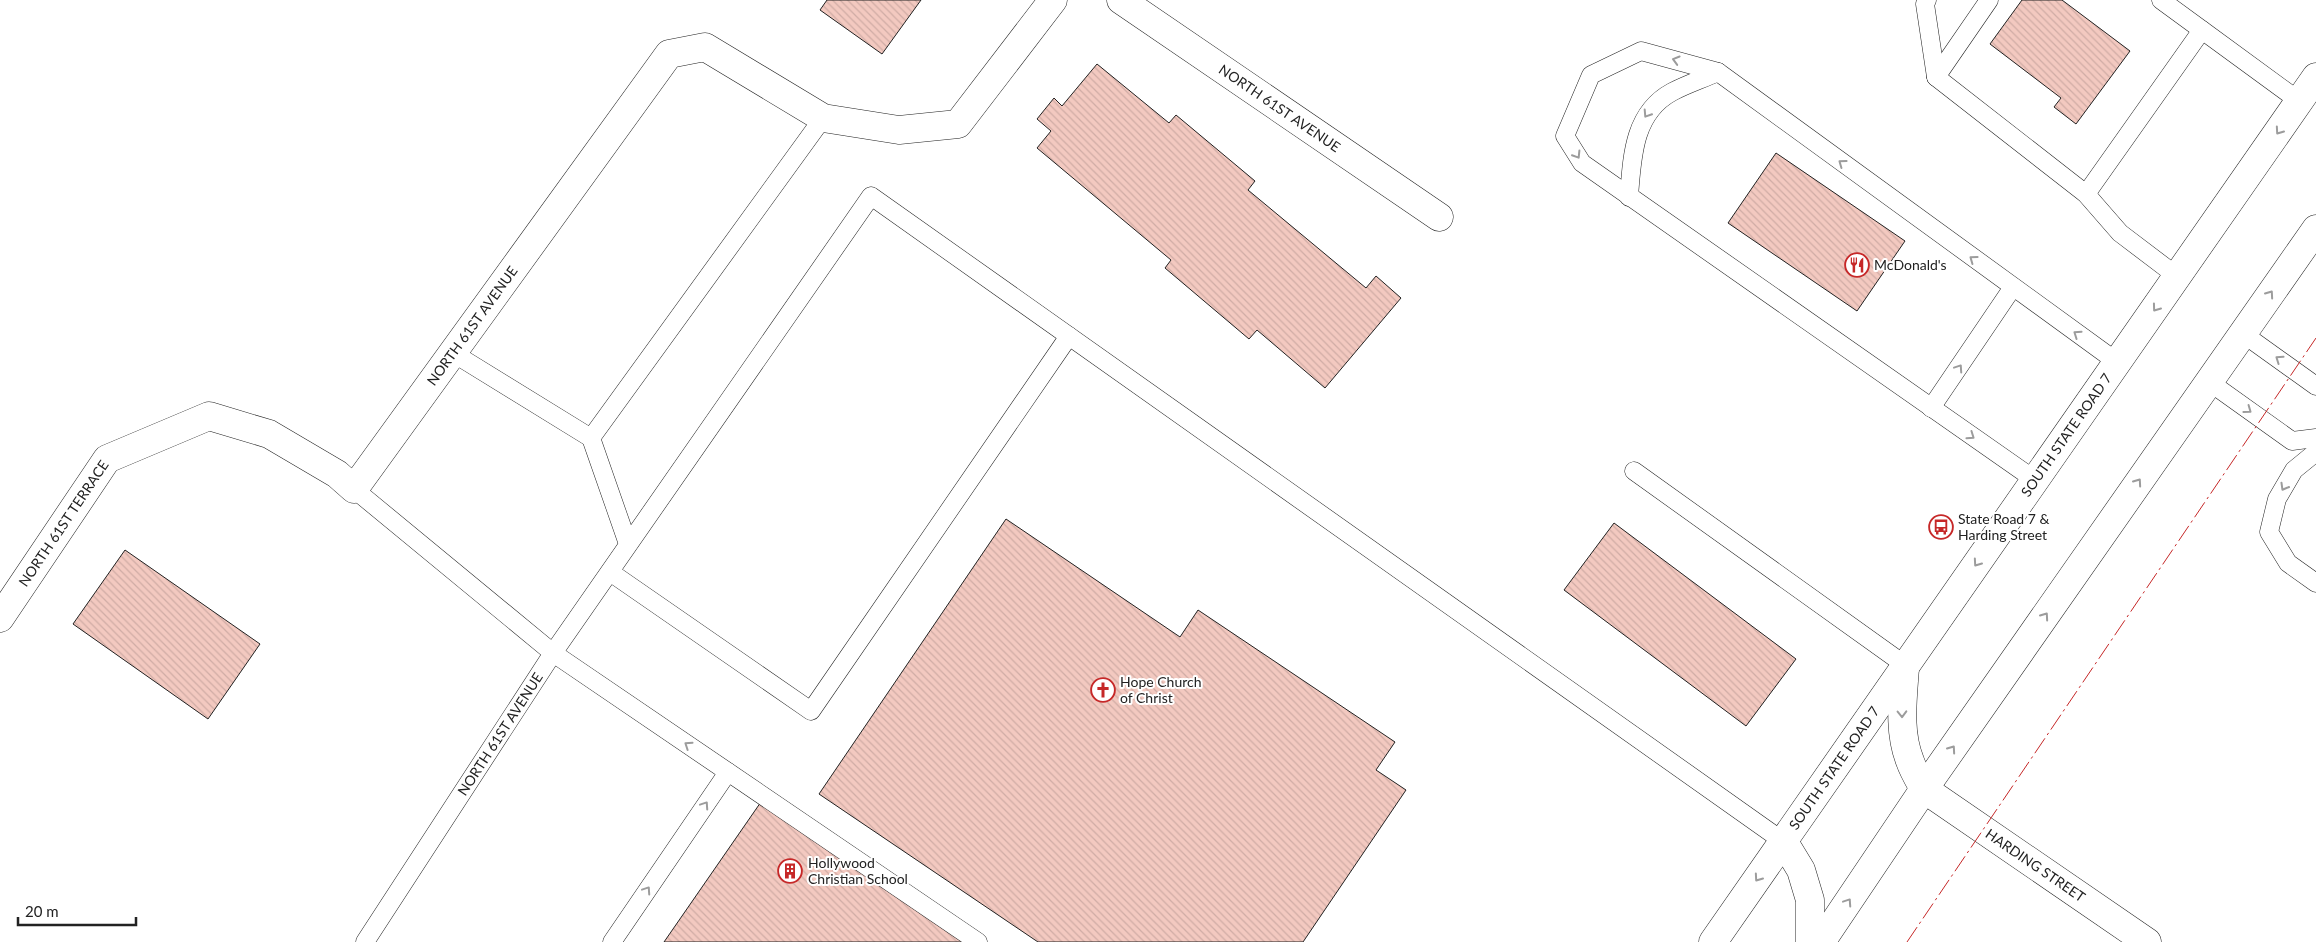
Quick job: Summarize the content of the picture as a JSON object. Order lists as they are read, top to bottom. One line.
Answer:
{"streets":{"main road":["NORTH 61ST AVENUE","SOUTH STATE ROAD 7","NORTH 61ST TERRACE","HARDING STREET"]},"crossings":[["NORTH 61ST AVENUE","NORTH 61ST TERRACE"]],"places":{"restaurant":["McDonald's"],"bus stop":["State Road 7 & Harding Street"],"church":["Hope Church of Christ"],"building":["Hollywood Christian School"]},"scale_bar":"20 m"}
